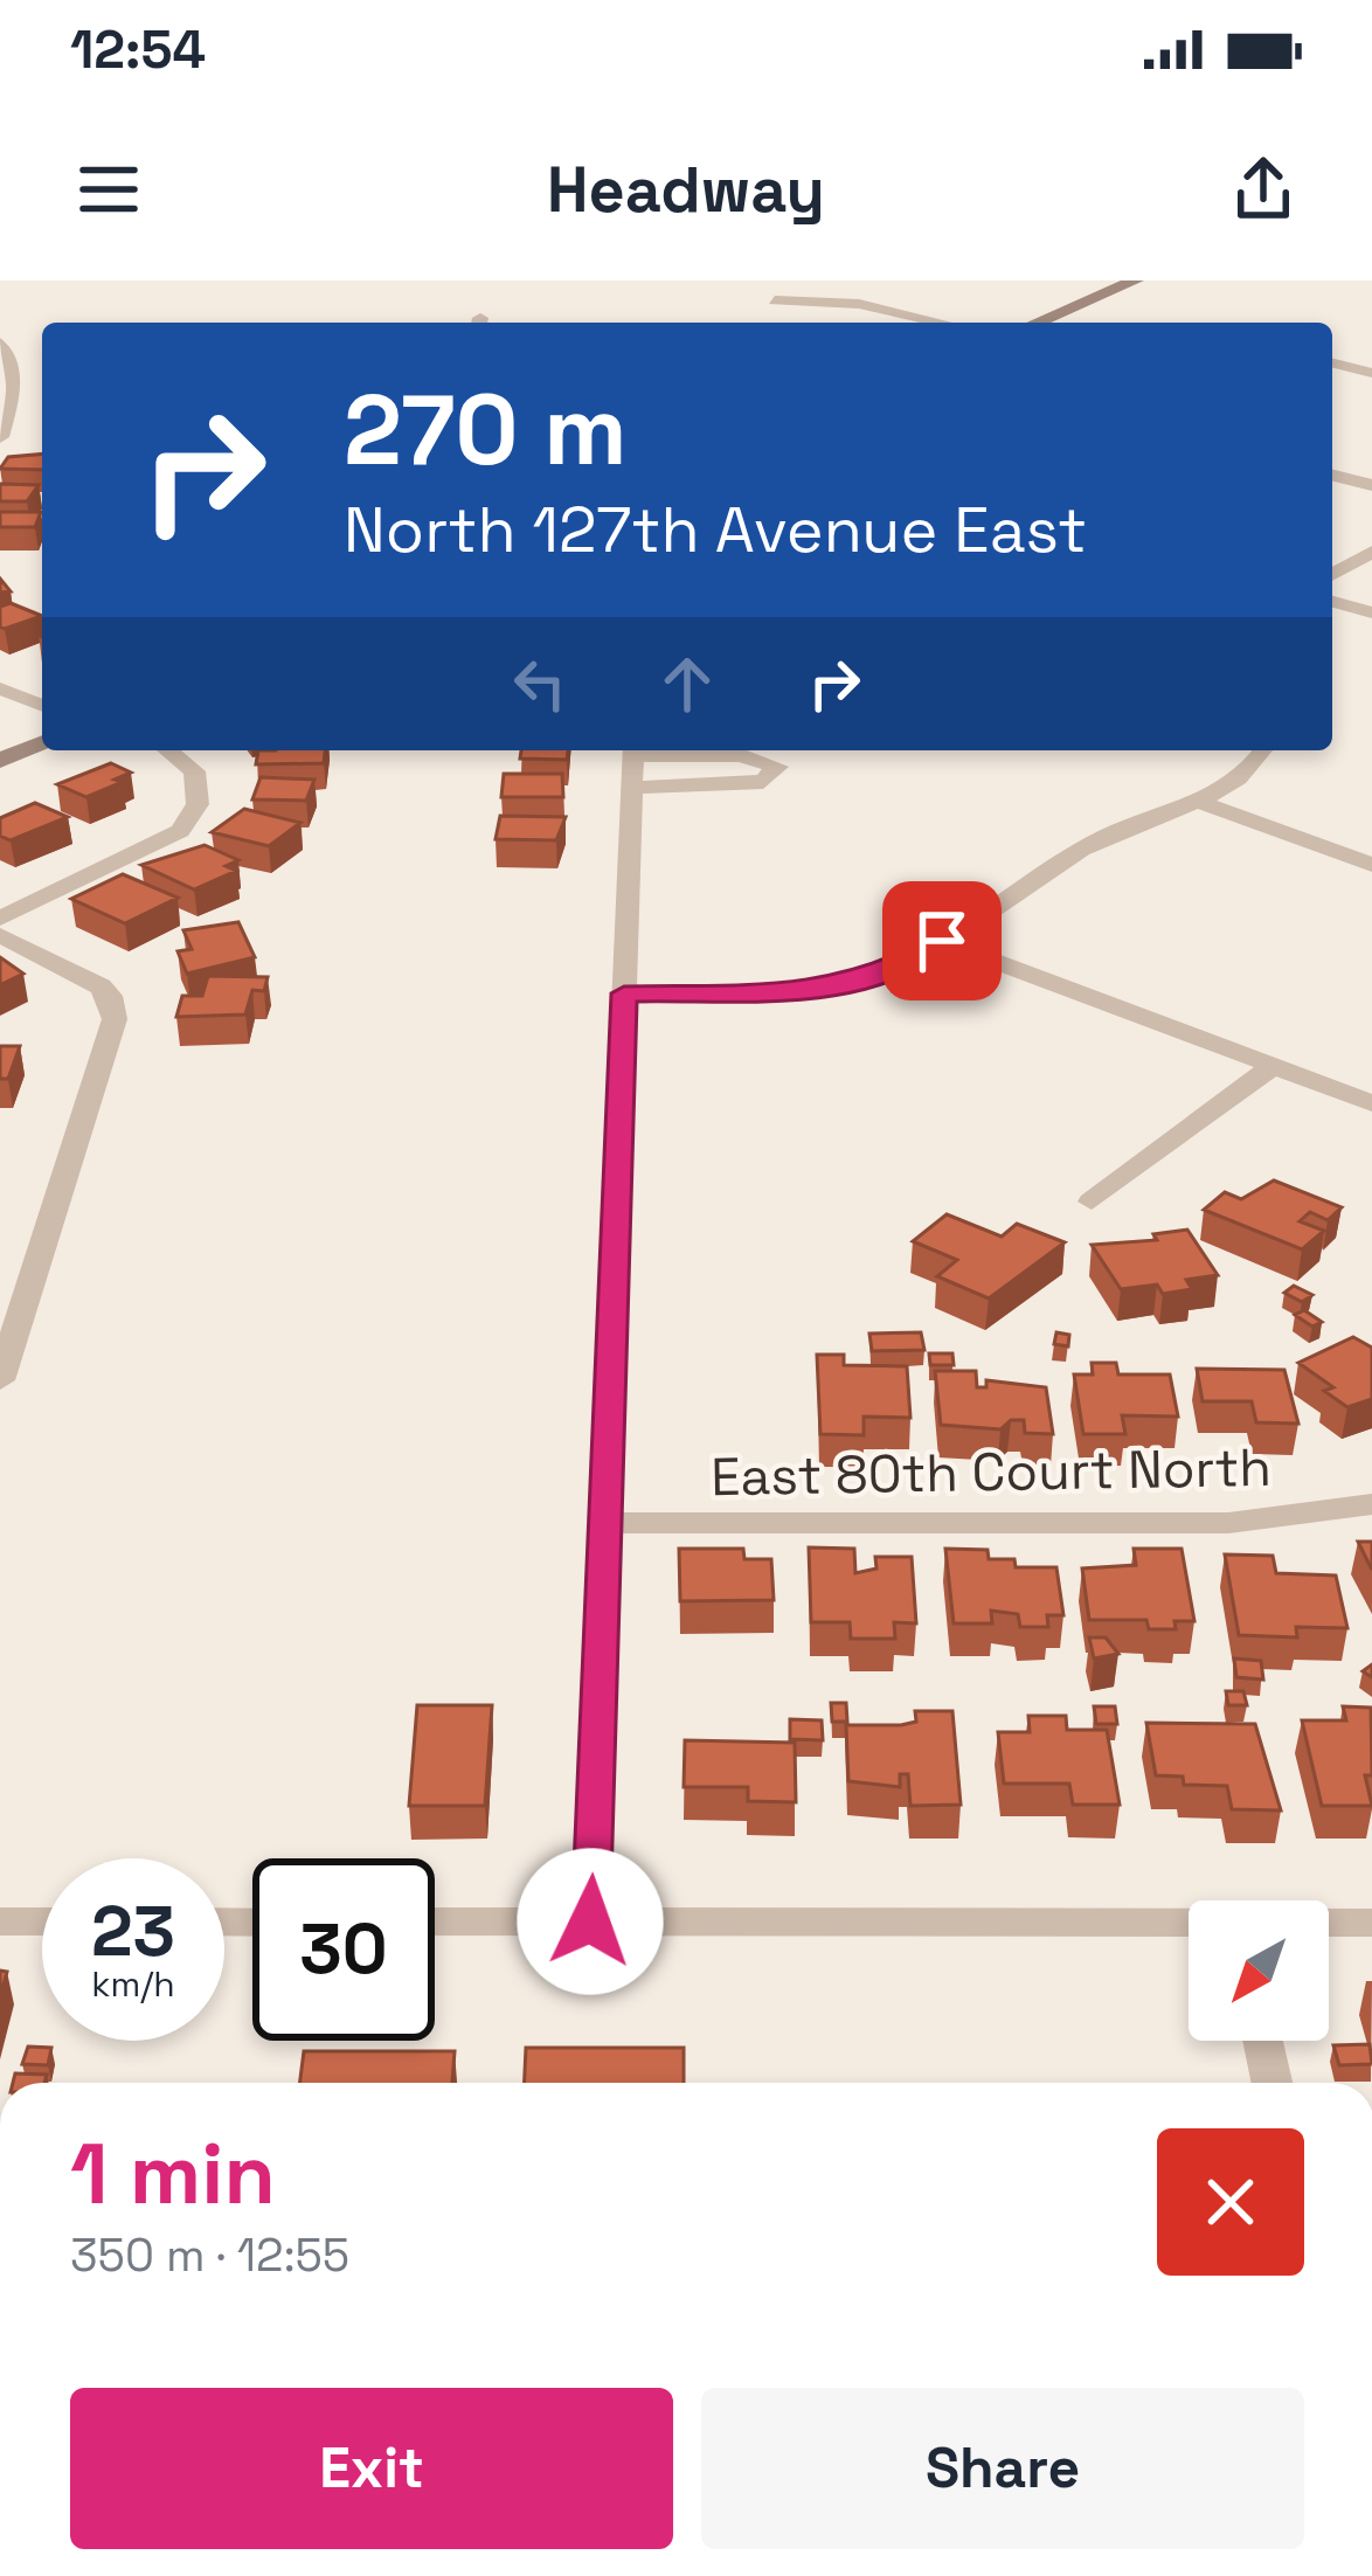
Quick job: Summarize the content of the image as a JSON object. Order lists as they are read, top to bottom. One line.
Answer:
{"streets":{"street":["East 80th Court North"]},"north":"bottom left","page":{"status":"12:54","header":"Headway","turn":["270 m","North 127th Avenue East"],"speed":"23 km/h","limit":"30","heading":["1 min","350 m · 12:55"],"buttons":["Exit","Share"]}}
